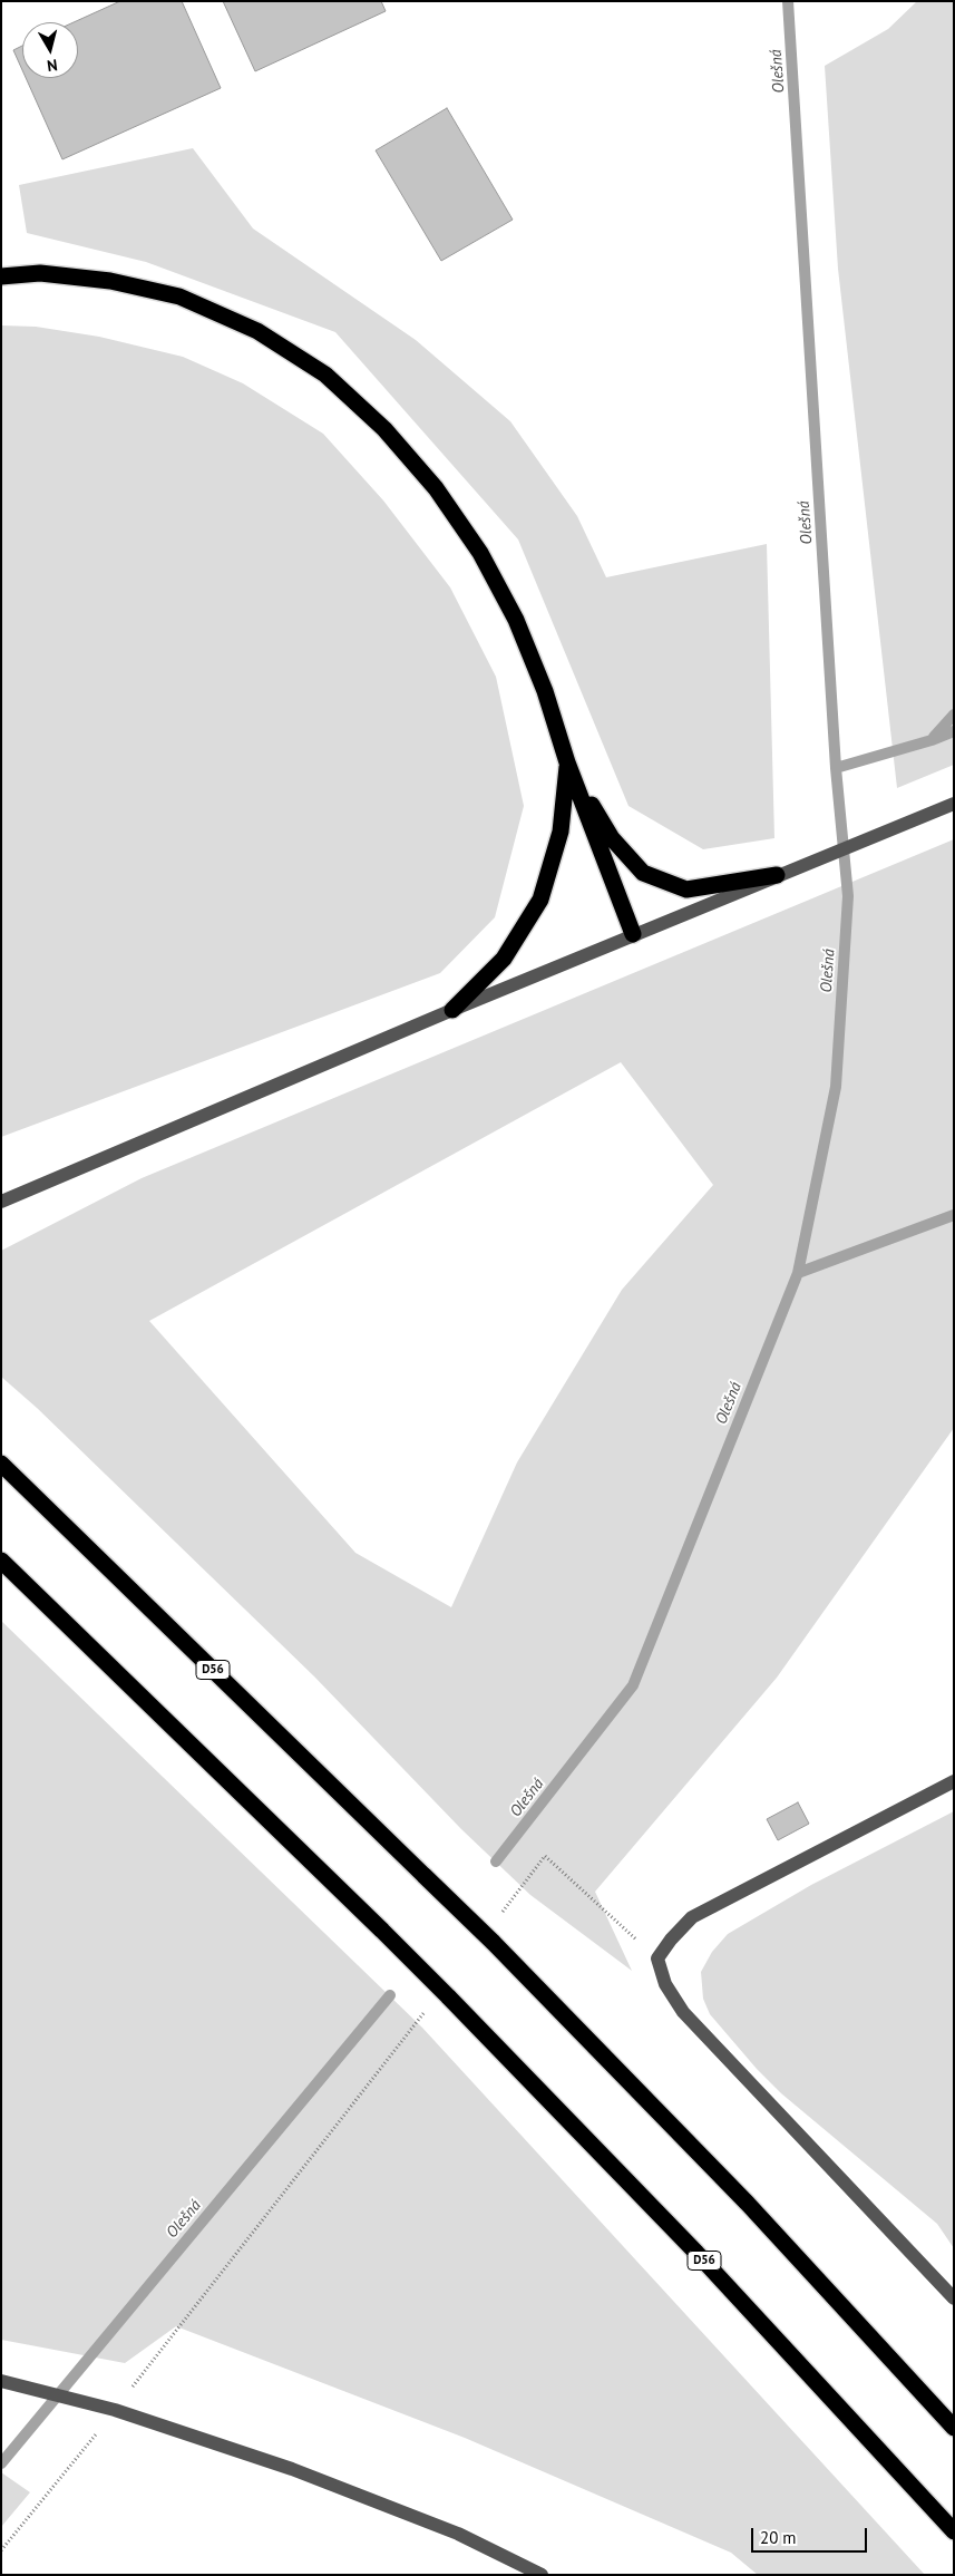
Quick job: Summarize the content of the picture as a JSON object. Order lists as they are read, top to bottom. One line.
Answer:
{"streets":{"highway":["D56"]},"water":["Olešná"],"scale_bar":"20 m","north":"bottom"}
